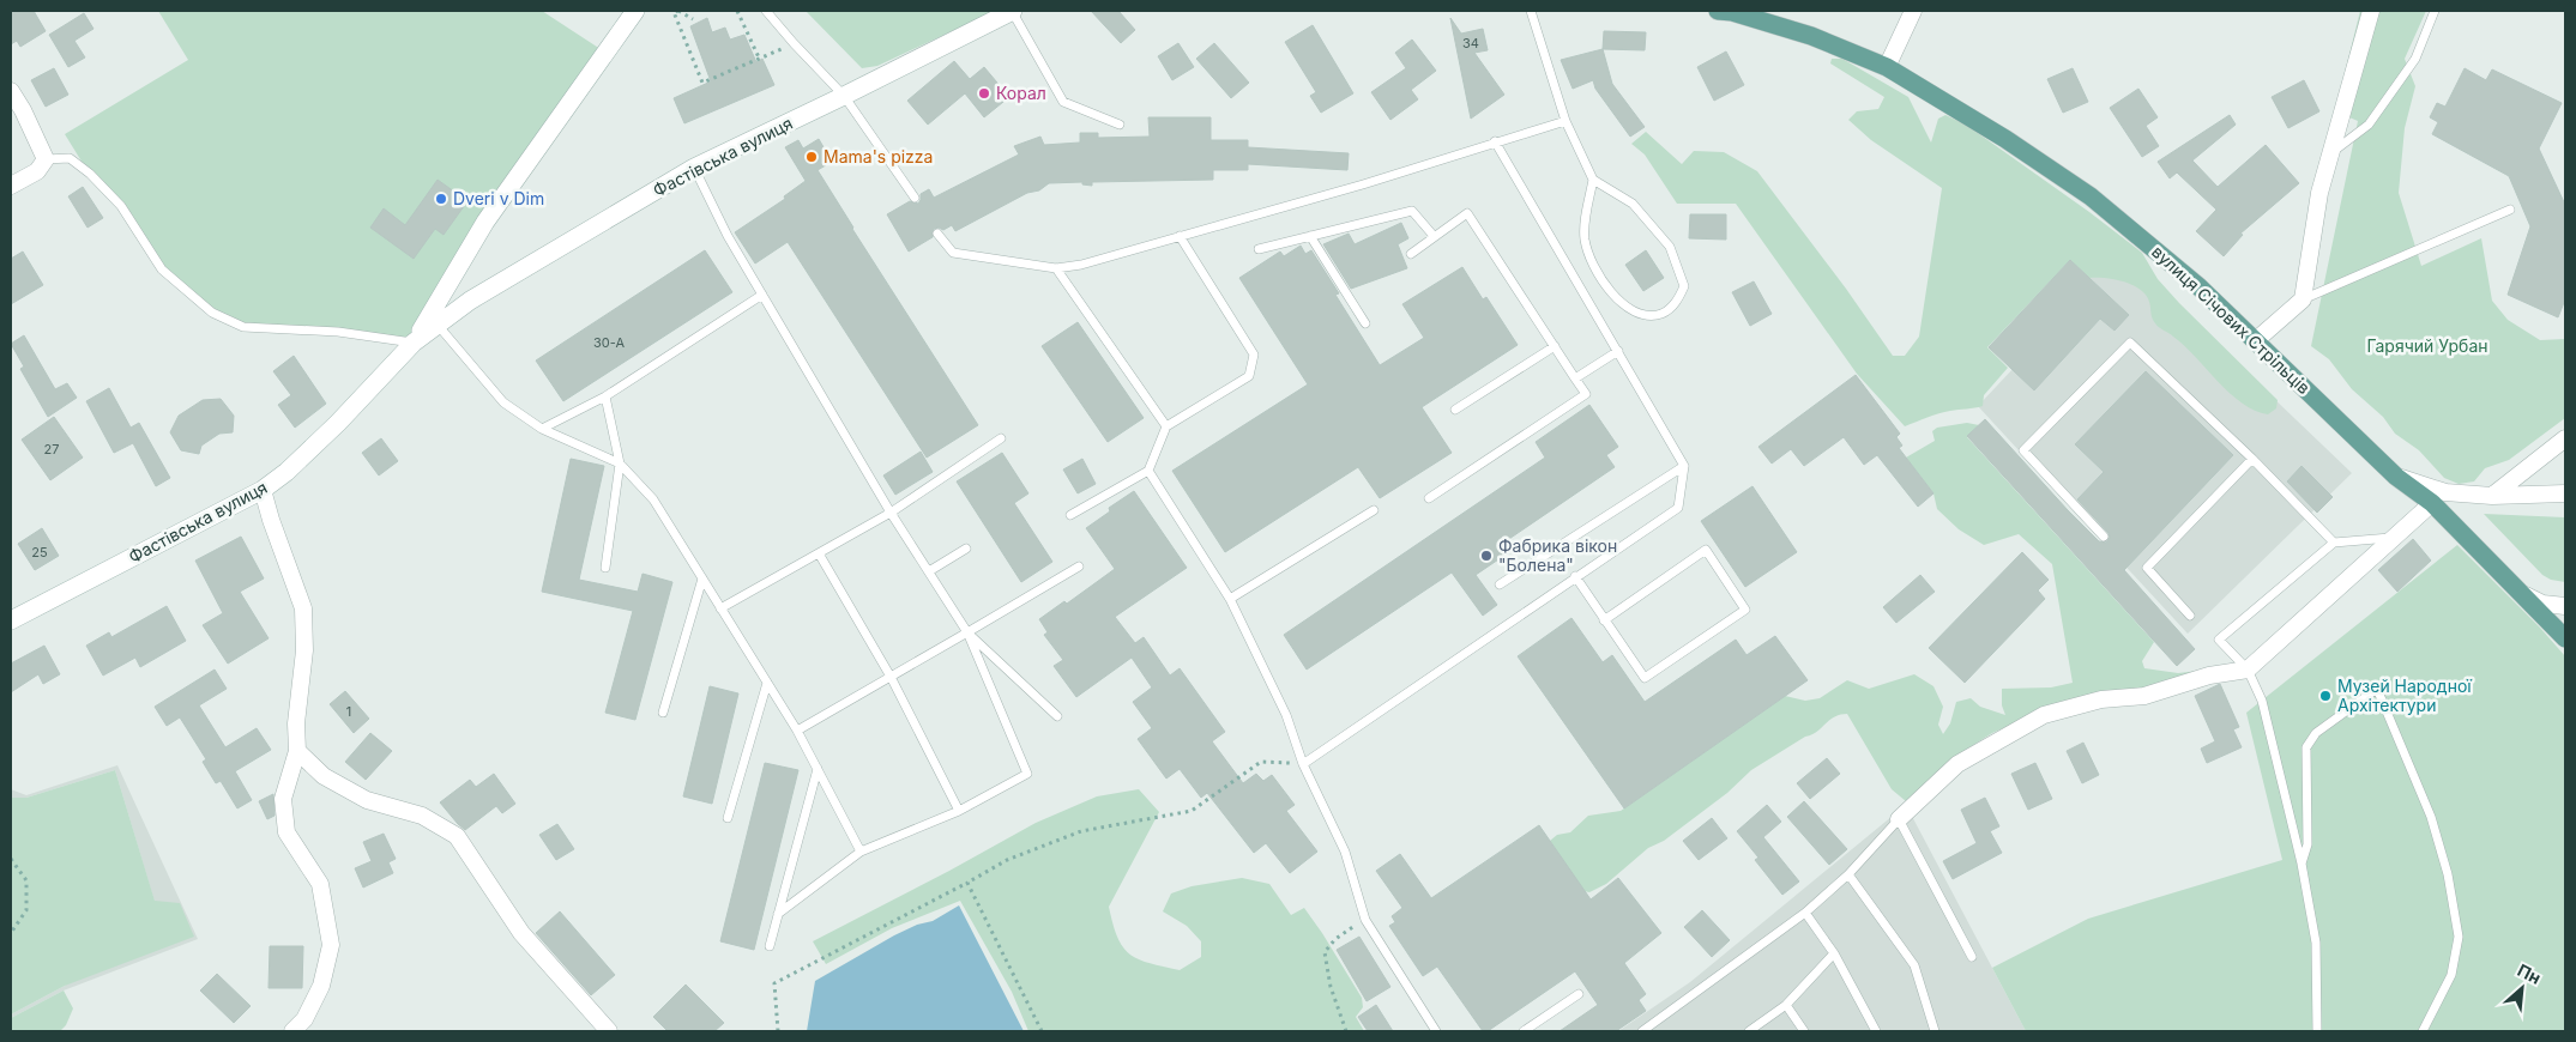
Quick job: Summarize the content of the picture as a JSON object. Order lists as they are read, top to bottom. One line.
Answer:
{"streets":{"main road":["Фастівська вулиця","вулиця Січових Стрільців"]},"parks":["Гарячий Урбан"],"places":["Корал","Mama's pizza","Dveri v Dim","Фабрика вікон \"Болена\"","Музей Народної Архітектури"],"house_numbers":["34","30-А","27","25","1"],"north":"top right"}
